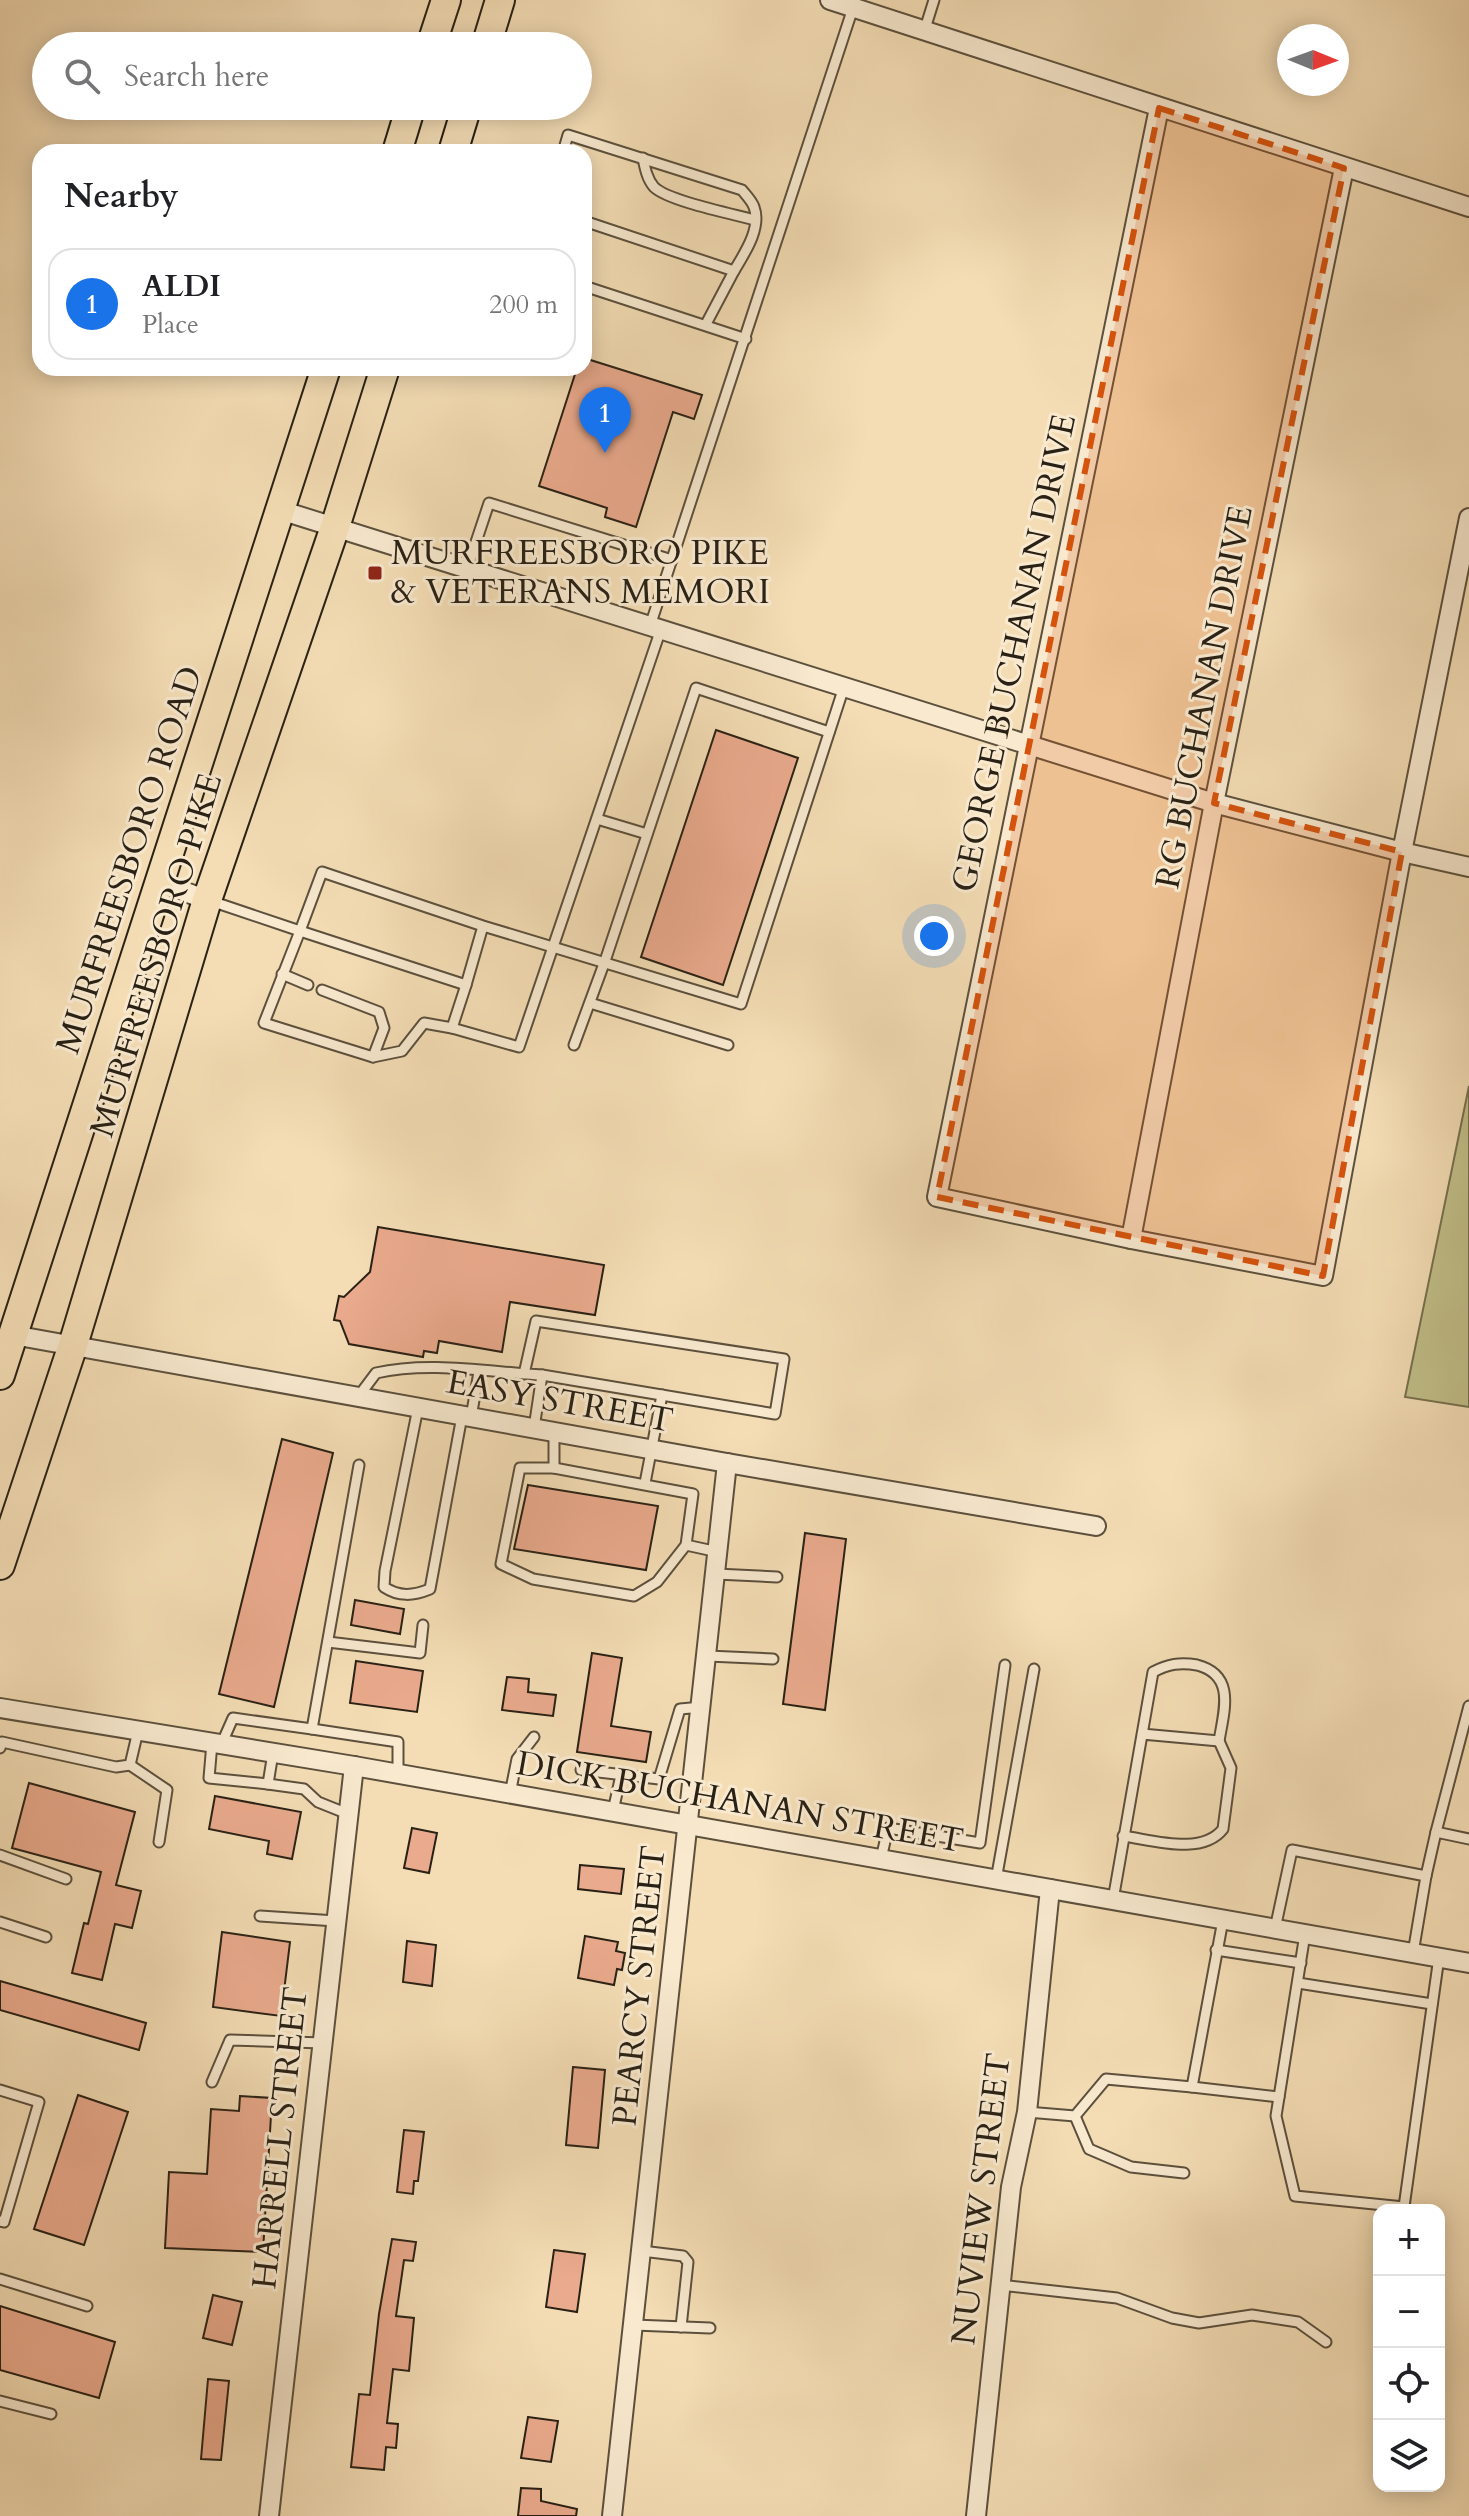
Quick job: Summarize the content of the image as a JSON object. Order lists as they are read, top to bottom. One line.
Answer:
{"streets":{"main road":["MURFREESBORO ROAD","MURFREESBORO PIKE"],"street":["GEORGE BUCHANAN DRIVE","RG BUCHANAN DRIVE","EASY STREET","DICK BUCHANAN STREET","PEARCY STREET","HARRELL STREET","NUVIEW STREET"]},"crossings":[["GEORGE BUCHANAN DRIVE","RG BUCHANAN DRIVE"],["MURFREESBORO ROAD","EASY STREET"],["MURFREESBORO PIKE","EASY STREET"],["EASY STREET","PEARCY STREET"],["DICK BUCHANAN STREET","PEARCY STREET"],["DICK BUCHANAN STREET","HARRELL STREET"],["DICK BUCHANAN STREET","NUVIEW STREET"]],"places":{"transit":["MURFREESBORO PIKE & VETERANS MEMORI"]},"north":"right","page":{"search":"Search here","heading":"Nearby","list":[{"mark":"1","name":"ALDI","note":"Place","value":"200 m"}],"pins":"1","map_buttons":["+","−"]}}
